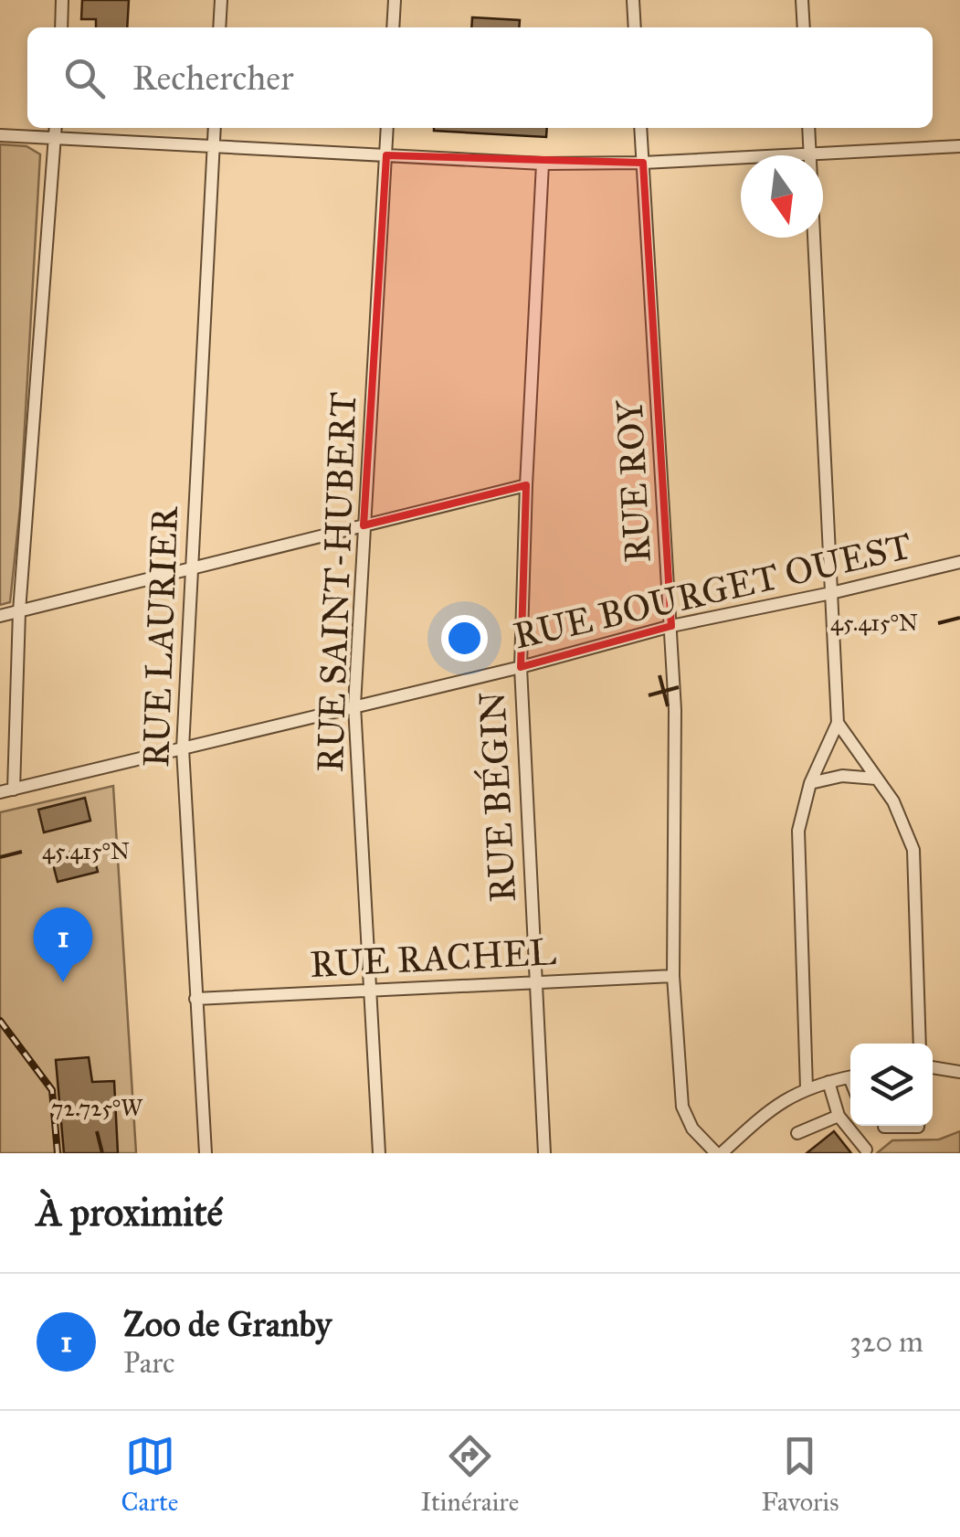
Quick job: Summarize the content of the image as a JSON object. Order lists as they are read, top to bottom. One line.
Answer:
{"streets":{"street":["RUE ROY","RUE SAINT-HUBERT","RUE BOURGET OUEST","RUE LAURIER","RUE BÉGIN","RUE RACHEL"]},"crossings":[["RUE ROY","RUE BOURGET OUEST"],["RUE ROY","RUE RACHEL"],["RUE SAINT-HUBERT","RUE BOURGET OUEST"],["RUE SAINT-HUBERT","RUE RACHEL"],["RUE BOURGET OUEST","RUE LAURIER"],["RUE BOURGET OUEST","RUE BÉGIN"],["RUE LAURIER","RUE RACHEL"],["RUE BÉGIN","RUE RACHEL"]],"north":"bottom","page":{"search":"Rechercher","pins":"1","heading":"À proximité","list":[{"mark":"1","name":"Zoo de Granby","note":"Parc","value":"320 m"}],"nav":["Carte","Itinéraire","Favoris"]},"coordinates":["45.415°N","72.725°W"]}
